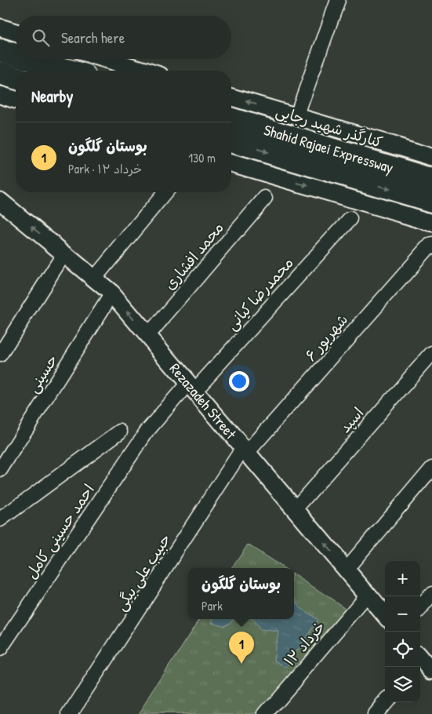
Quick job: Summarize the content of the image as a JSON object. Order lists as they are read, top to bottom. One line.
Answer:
{"streets":{"highway":["Shahid Rajaei Expressway"],"street":["کنارگذر شهید رجایی","محمد افشاری","محمدرضا کیانی","شهریور ۶","حسینی","Rezazadeh Street","اسپد","احمد حسینی کامل","حبیب علی بیگی","خرداد ۱۲"]},"crossings":[["محمد افشاری","Rezazadeh Street"],["محمدرضا کیانی","Rezazadeh Street"],["محمدرضا کیانی","احمد حسینی کامل"],["شهریور ۶","Rezazadeh Street"],["شهریور ۶","حبیب علی بیگی"],["حسینی","Rezazadeh Street"],["Rezazadeh Street","اسپد"],["Rezazadeh Street","حبیب علی بیگی"],["Rezazadeh Street","خرداد ۱۲"]],"one_way":["Rezazadeh Street"],"page":{"search":"Search here","heading":"Nearby","list":[{"mark":"1","name":"بوستان گلگون","note":"Park · خرداد ۱۲","value":"130 m"}],"map_buttons":["+","−"],"popup":["بوستان گلگون","Park"],"pins":"1"}}
